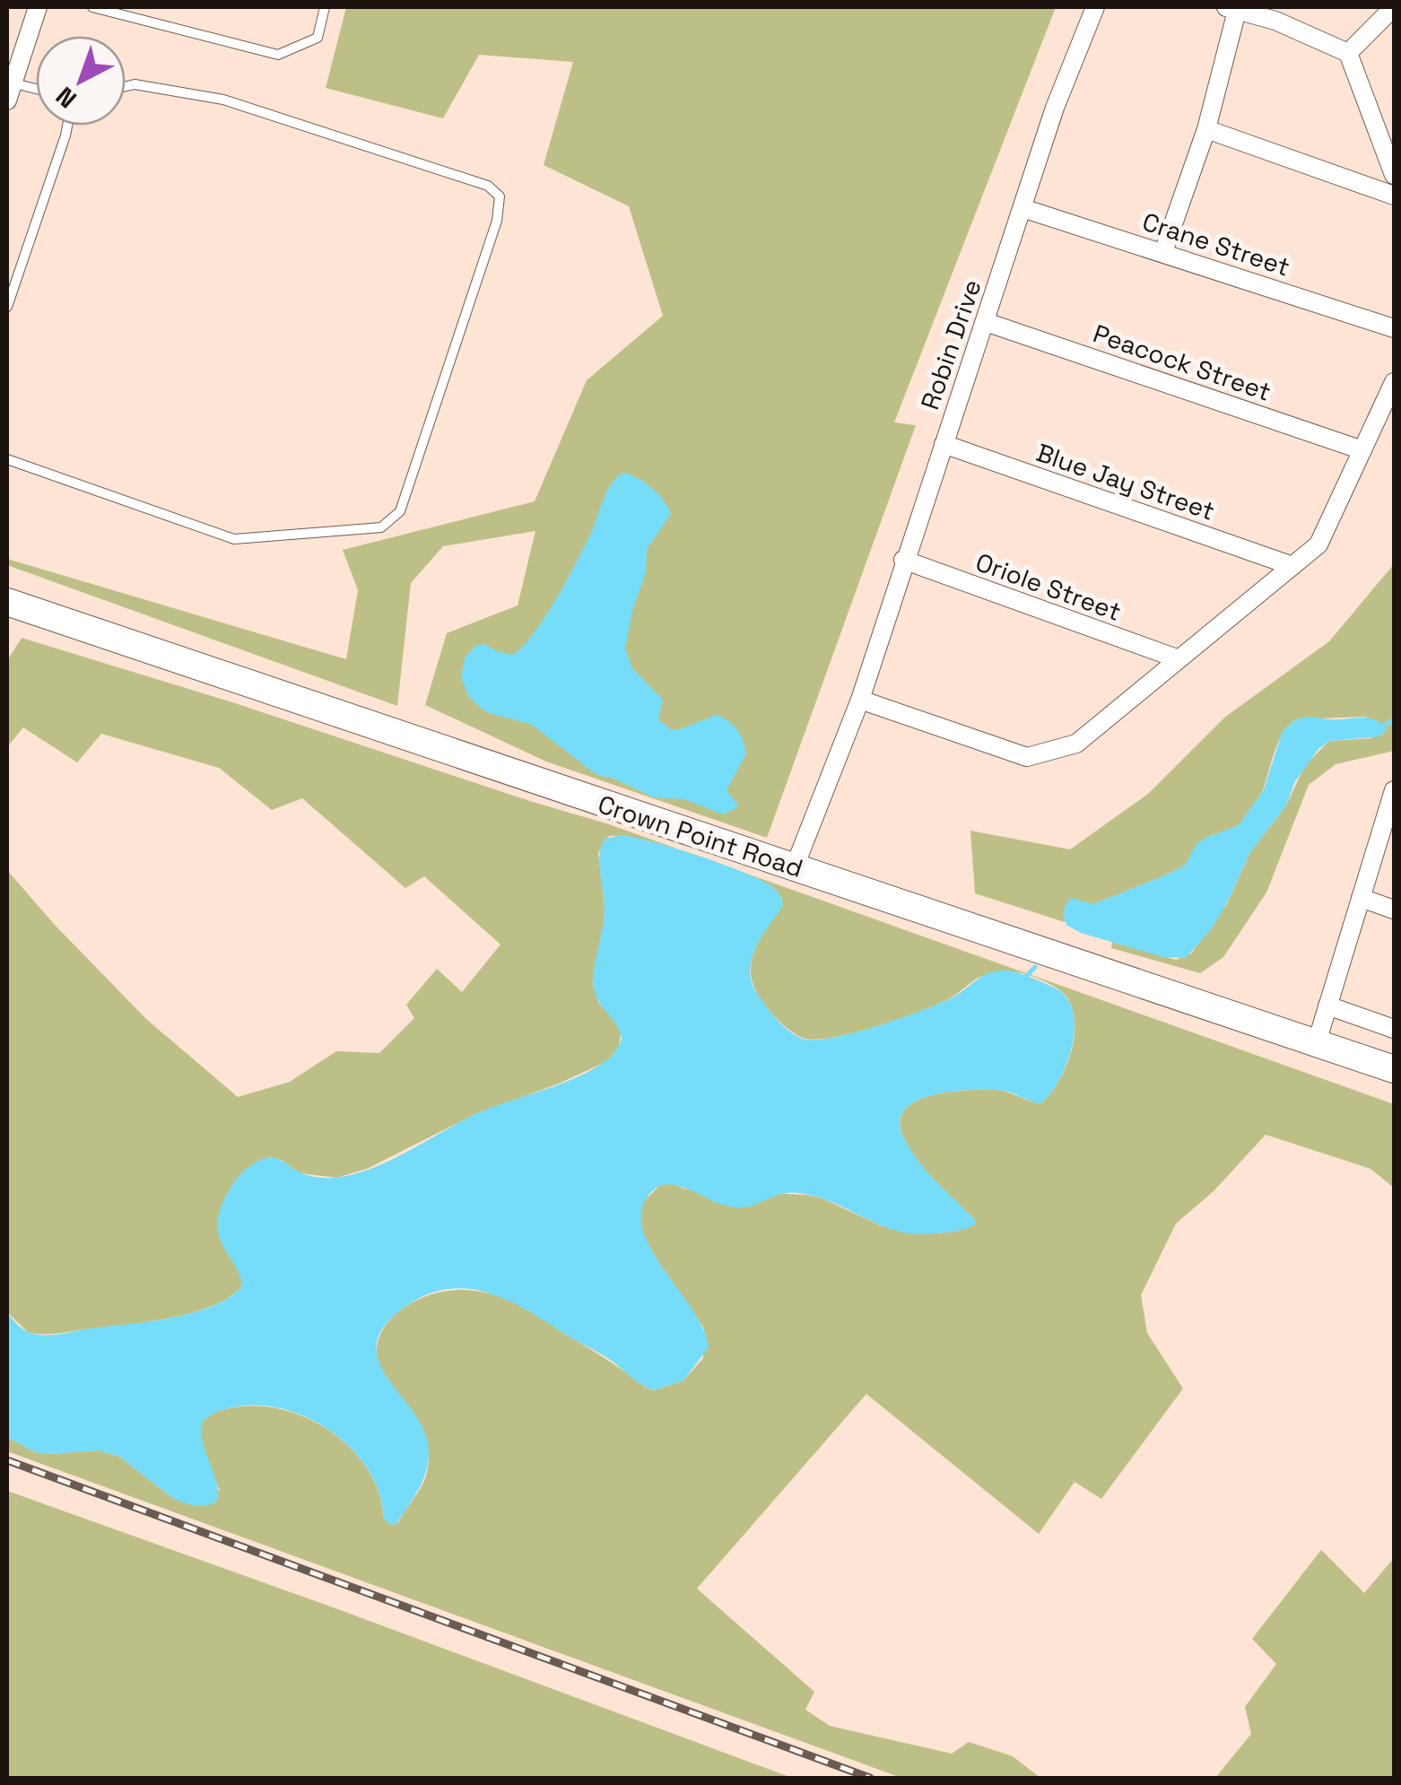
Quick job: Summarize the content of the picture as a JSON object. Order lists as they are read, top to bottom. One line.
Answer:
{"streets":{"main road":["Crown Point Road"],"street":["Crane Street","Robin Drive","Peacock Street","Blue Jay Street","Oriole Street"]},"crossings":[["Crane Street","Robin Drive"],["Robin Drive","Peacock Street"],["Robin Drive","Blue Jay Street"],["Robin Drive","Oriole Street"],["Robin Drive","Crown Point Road"]],"north":"bottom left"}
